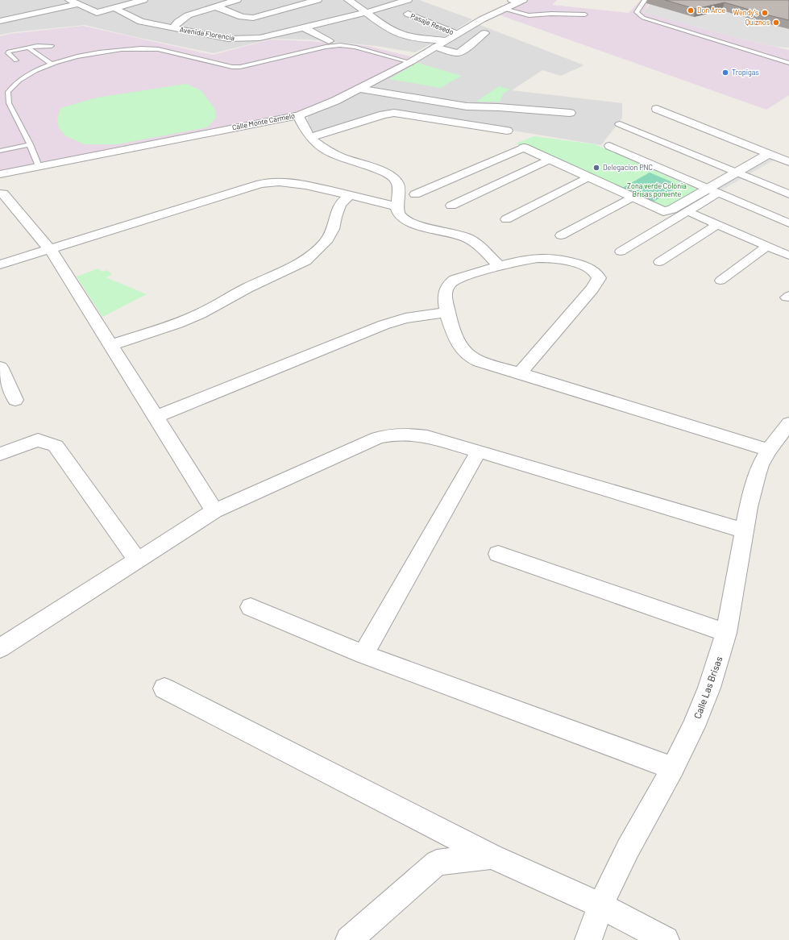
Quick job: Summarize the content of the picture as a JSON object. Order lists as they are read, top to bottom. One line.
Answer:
{"streets":{"street":["Pasaje Resedo","Avenida Florencia","Calle Monte Carmelo","Calle Las Brisas"]},"crossings":[["Pasaje Resedo","Calle Monte Carmelo"]],"parks":["Zona verde Colonia Brisas poniente"],"places":["Don Arce","Wendy's","Quiznos","Tropigas","Delegacion PNC"]}
